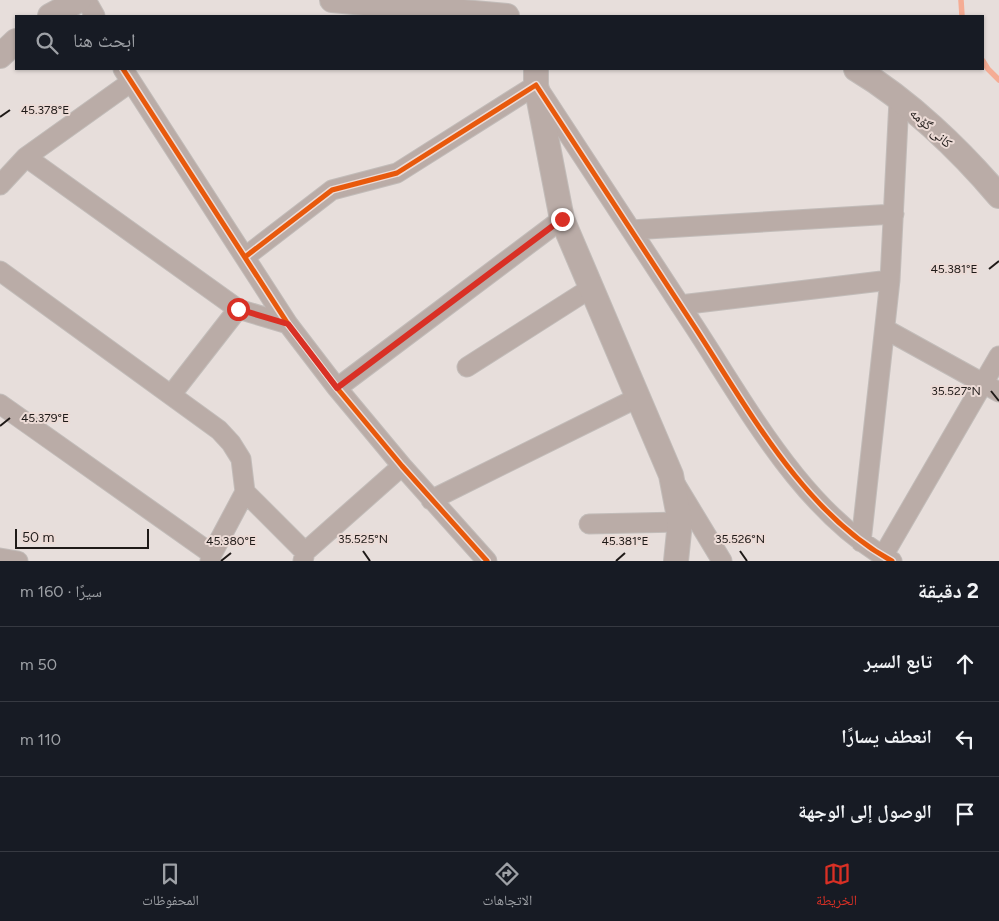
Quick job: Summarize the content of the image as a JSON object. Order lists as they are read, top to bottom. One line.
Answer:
{"streets":{"street":["کانی گۆمە"]},"scale_bar":"50 m","page":{"search":"ابحث هنا","scale":"50 m","heading":["2 دقيقة","سيرًا · 160 m"],"list":[["تابع السير","50 m"],["انعطف يسارًا","110 m"],"الوصول إلى الوجهة"],"nav":["الخريطة","الاتجاهات","المحفوظات"]},"coordinates":["45.378°E","45.381°E","35.527°N","45.379°E","35.525°N","35.526°N","45.380°E"]}
